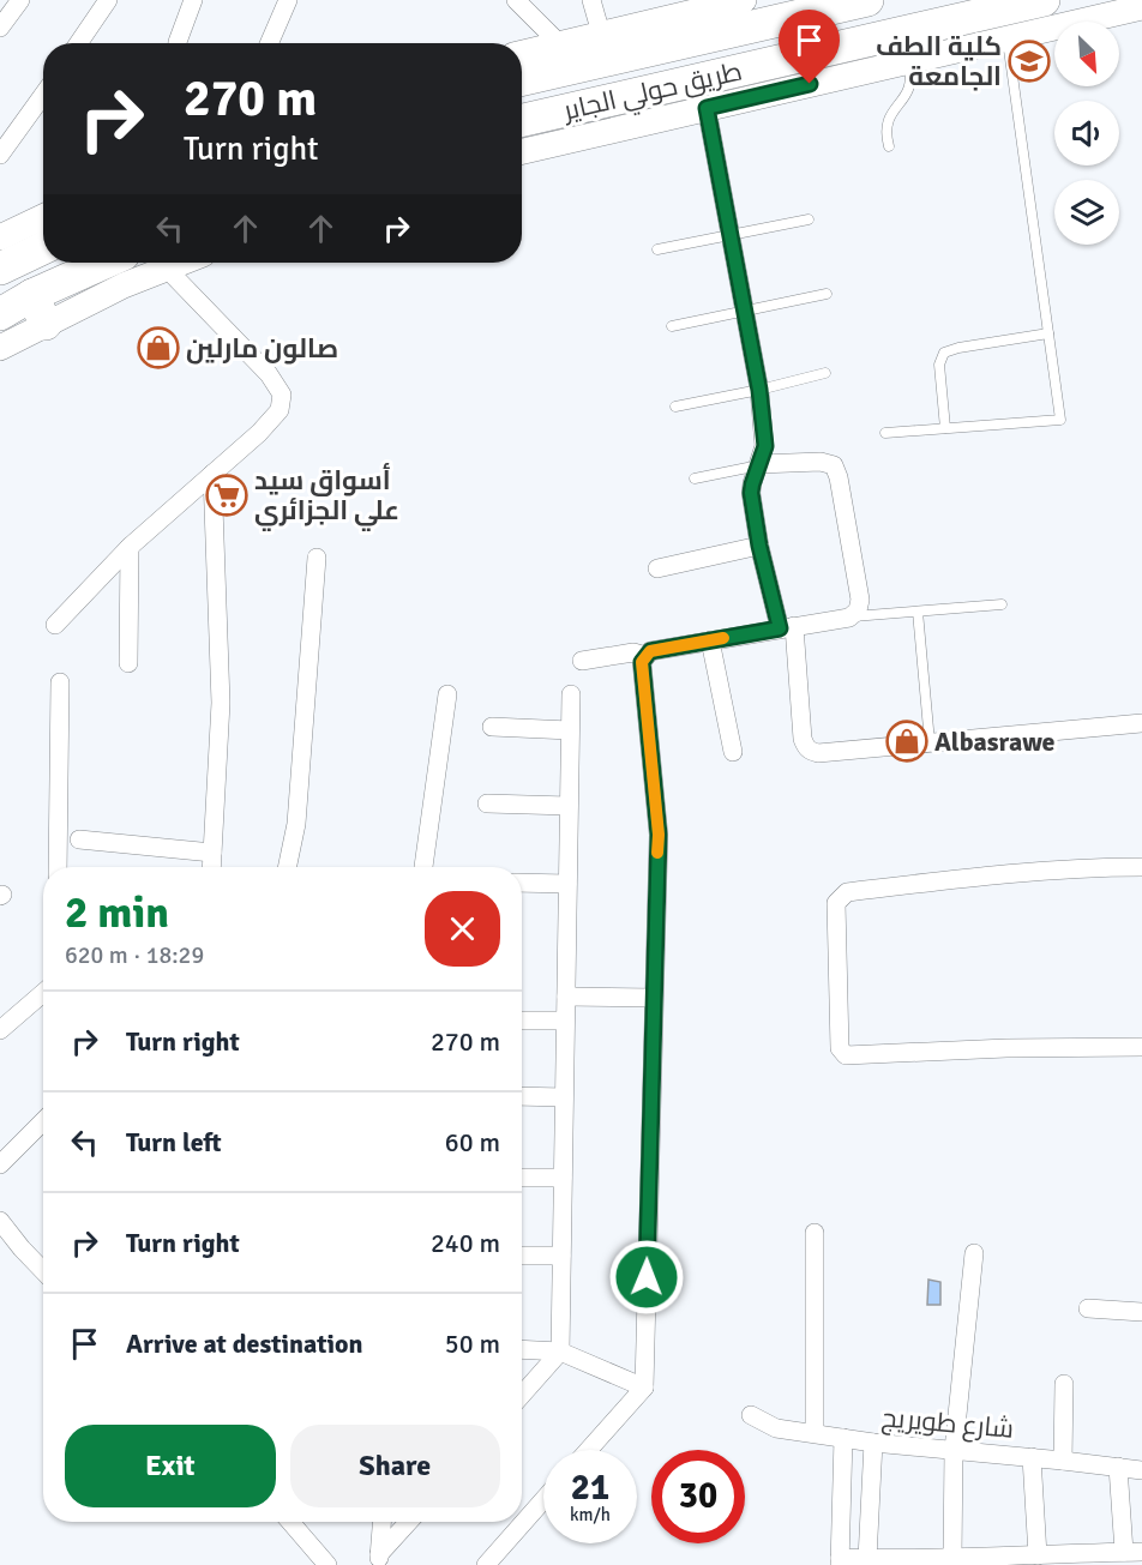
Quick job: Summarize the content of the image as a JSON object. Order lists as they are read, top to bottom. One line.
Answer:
{"streets":{"highway":["طريق حولي الجاير"],"street":["شارع طويريج"]},"places":{"school or university":["كلية الطف الجامعة"],"shop":["صالون مارلين","Albasrawe"],"supermarket":["أسواق سيد علي الجزائري"]},"north":"bottom right","page":{"turn":["270 m","Turn right"],"heading":["2 min","620 m · 18:29"],"list":[{"name":"Turn right","value":"270 m"},{"name":"Turn left","value":"60 m"},{"name":"Turn right","value":"240 m"},{"name":"Arrive at destination","value":"50 m"}],"buttons":["Exit","Share"],"speed":"21 km/h","limit":"30"}}
